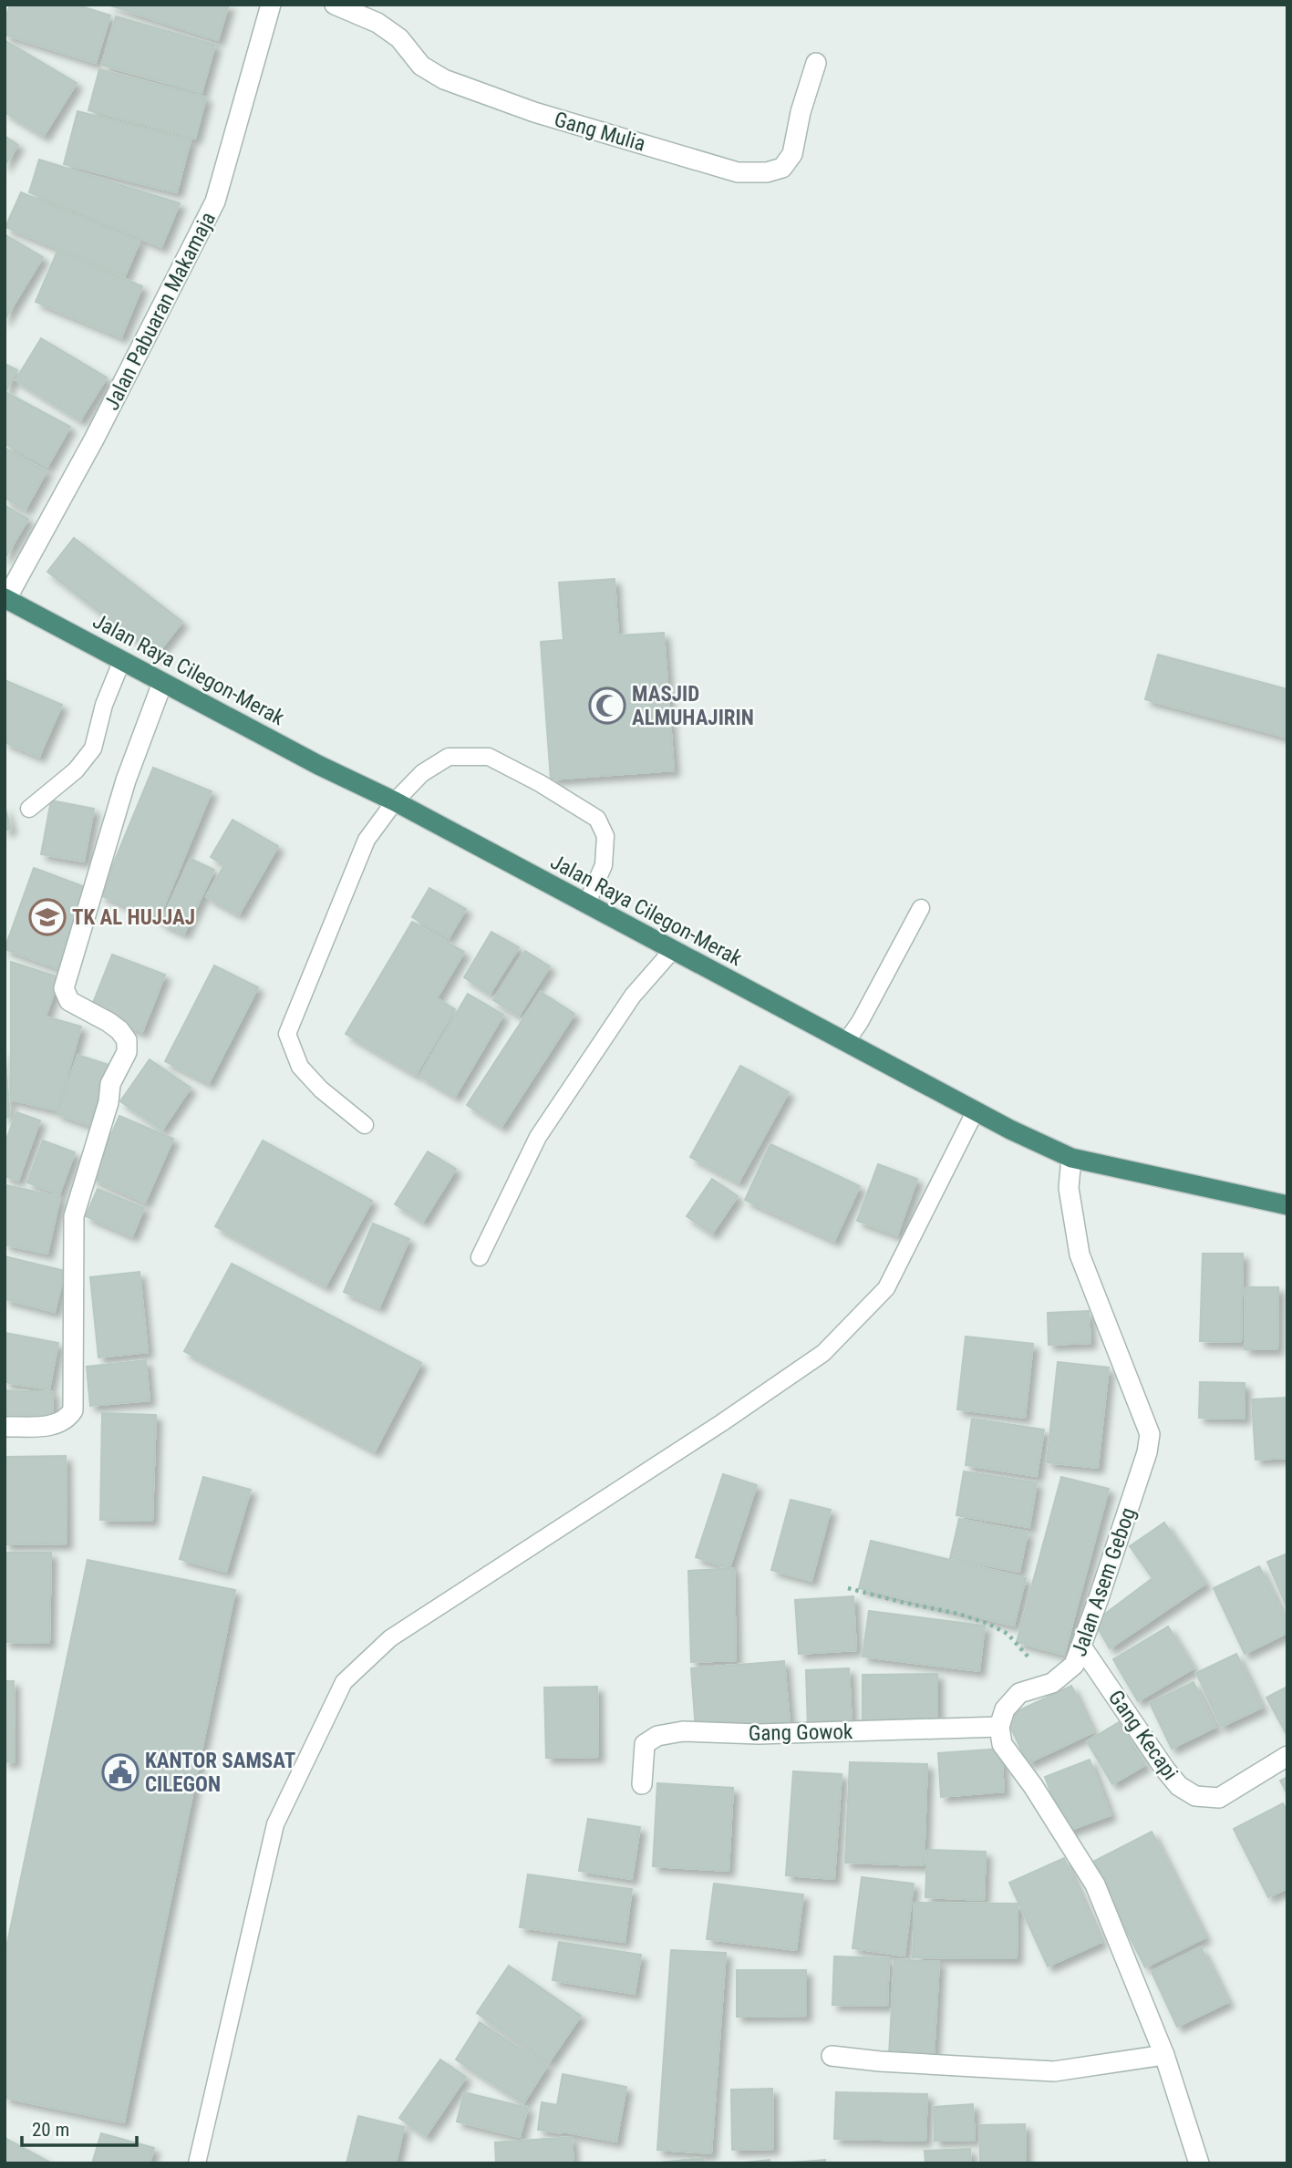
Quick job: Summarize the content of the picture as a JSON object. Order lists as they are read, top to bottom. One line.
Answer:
{"streets":{"highway":["Jalan Raya Cilegon-Merak"],"street":["Gang Mulia","Jalan Pabuaran Makamaja","Jalan Asem Gebog","Gang Gowok","Gang Kecapi"]},"crossings":[["Jalan Pabuaran Makamaja","Jalan Raya Cilegon-Merak"],["Jalan Raya Cilegon-Merak","Jalan Asem Gebog"],["Jalan Asem Gebog","Gang Gowok"],["Jalan Asem Gebog","Gang Kecapi"]],"places":{"mosque":["MASJID ALMUHAJIRIN"],"school or university":["TK AL HUJJAJ"],"public building":["KANTOR SAMSAT CILEGON"]},"scale_bar":"20 m"}
